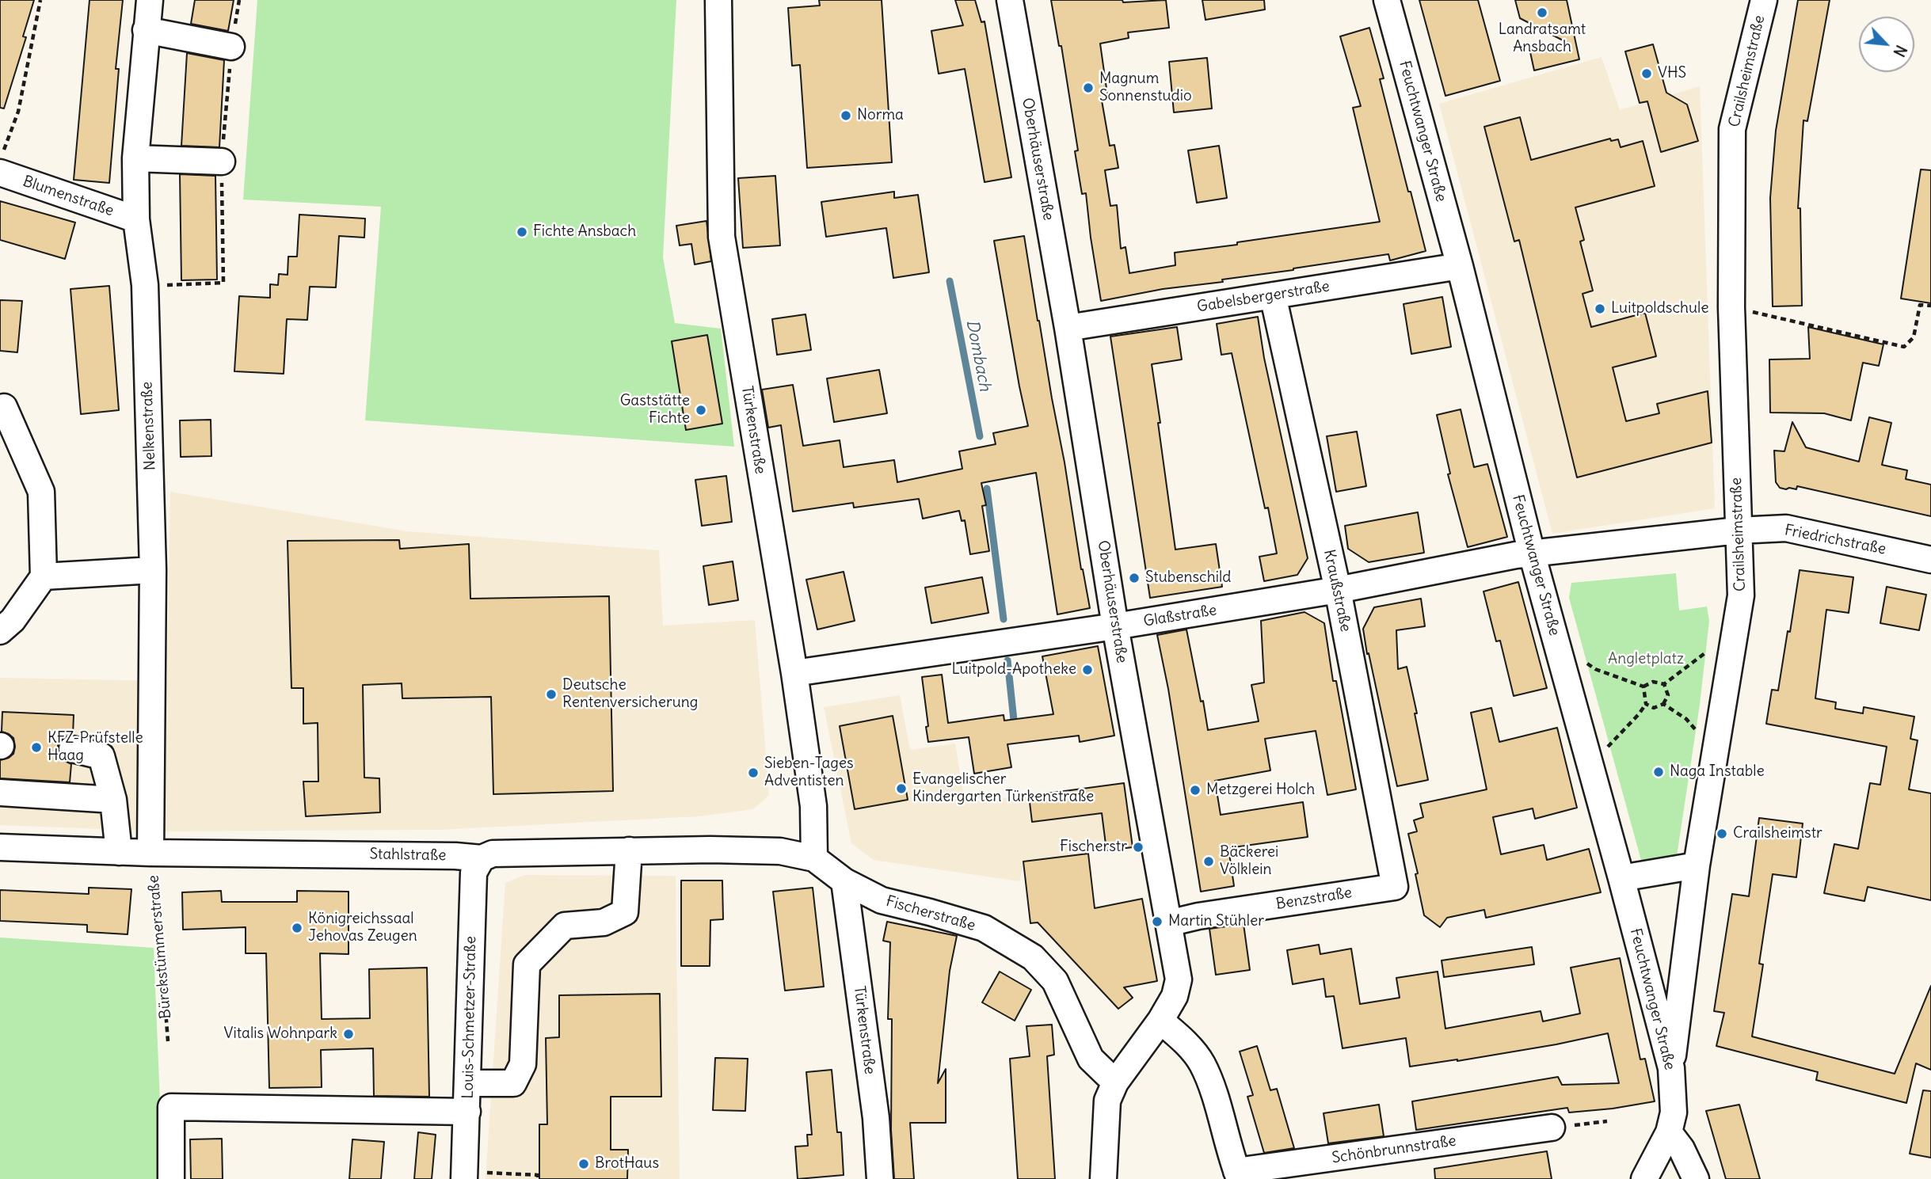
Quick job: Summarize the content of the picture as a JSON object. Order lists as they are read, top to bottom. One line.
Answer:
{"streets":{"street":["Crailsheimstraße","Feuchtwanger Straße","Oberhäuserstraße","Blumenstraße","Gabelsbergerstraße","Nelkenstraße","Türkenstraße","Friedrichstraße","Kraußstraße","Glaßstraße","Stahlstraße","Benzstraße","Fischerstraße","Louis-Schmetzer-Straße","Schönbrunnstraße"],"path":["Bürckstümmerstraße"]},"crossings":[["Crailsheimstraße","Feuchtwanger Straße"],["Crailsheimstraße","Friedrichstraße"],["Feuchtwanger Straße","Gabelsbergerstraße"],["Feuchtwanger Straße","Glaßstraße"],["Oberhäuserstraße","Gabelsbergerstraße"],["Oberhäuserstraße","Glaßstraße"],["Oberhäuserstraße","Benzstraße"],["Blumenstraße","Nelkenstraße"],["Gabelsbergerstraße","Kraußstraße"],["Nelkenstraße","Stahlstraße"],["Nelkenstraße","Bürckstümmerstraße"],["Türkenstraße","Glaßstraße"],["Türkenstraße","Stahlstraße"],["Türkenstraße","Fischerstraße"],["Kraußstraße","Glaßstraße"],["Kraußstraße","Benzstraße"],["Stahlstraße","Fischerstraße"],["Stahlstraße","Bürckstümmerstraße"],["Stahlstraße","Louis-Schmetzer-Straße"]],"water":["Dombach"],"parks":["Angletplatz"],"places":["Landratsamt Ansbach","VHS","Magnum Sonnenstudio","Norma","Fichte Ansbach","Luitpoldschule","Gaststätte Fichte","Stubenschild","Luitpold-Apotheke","Deutsche Rentenversicherung","KFZ-Prüfstelle Haag","Naga Instable","Sieben-Tages Adventisten","Evangelischer Kindergarten Türkenstraße","Metzgerei Holch","Crailsheimstr","Fischerstr","Bäckerei Völklein","Martin Stühler","Königreichssaal Jehovas Zeugen","Vitalis Wohnpark","BrotHaus"],"north":"bottom right"}
